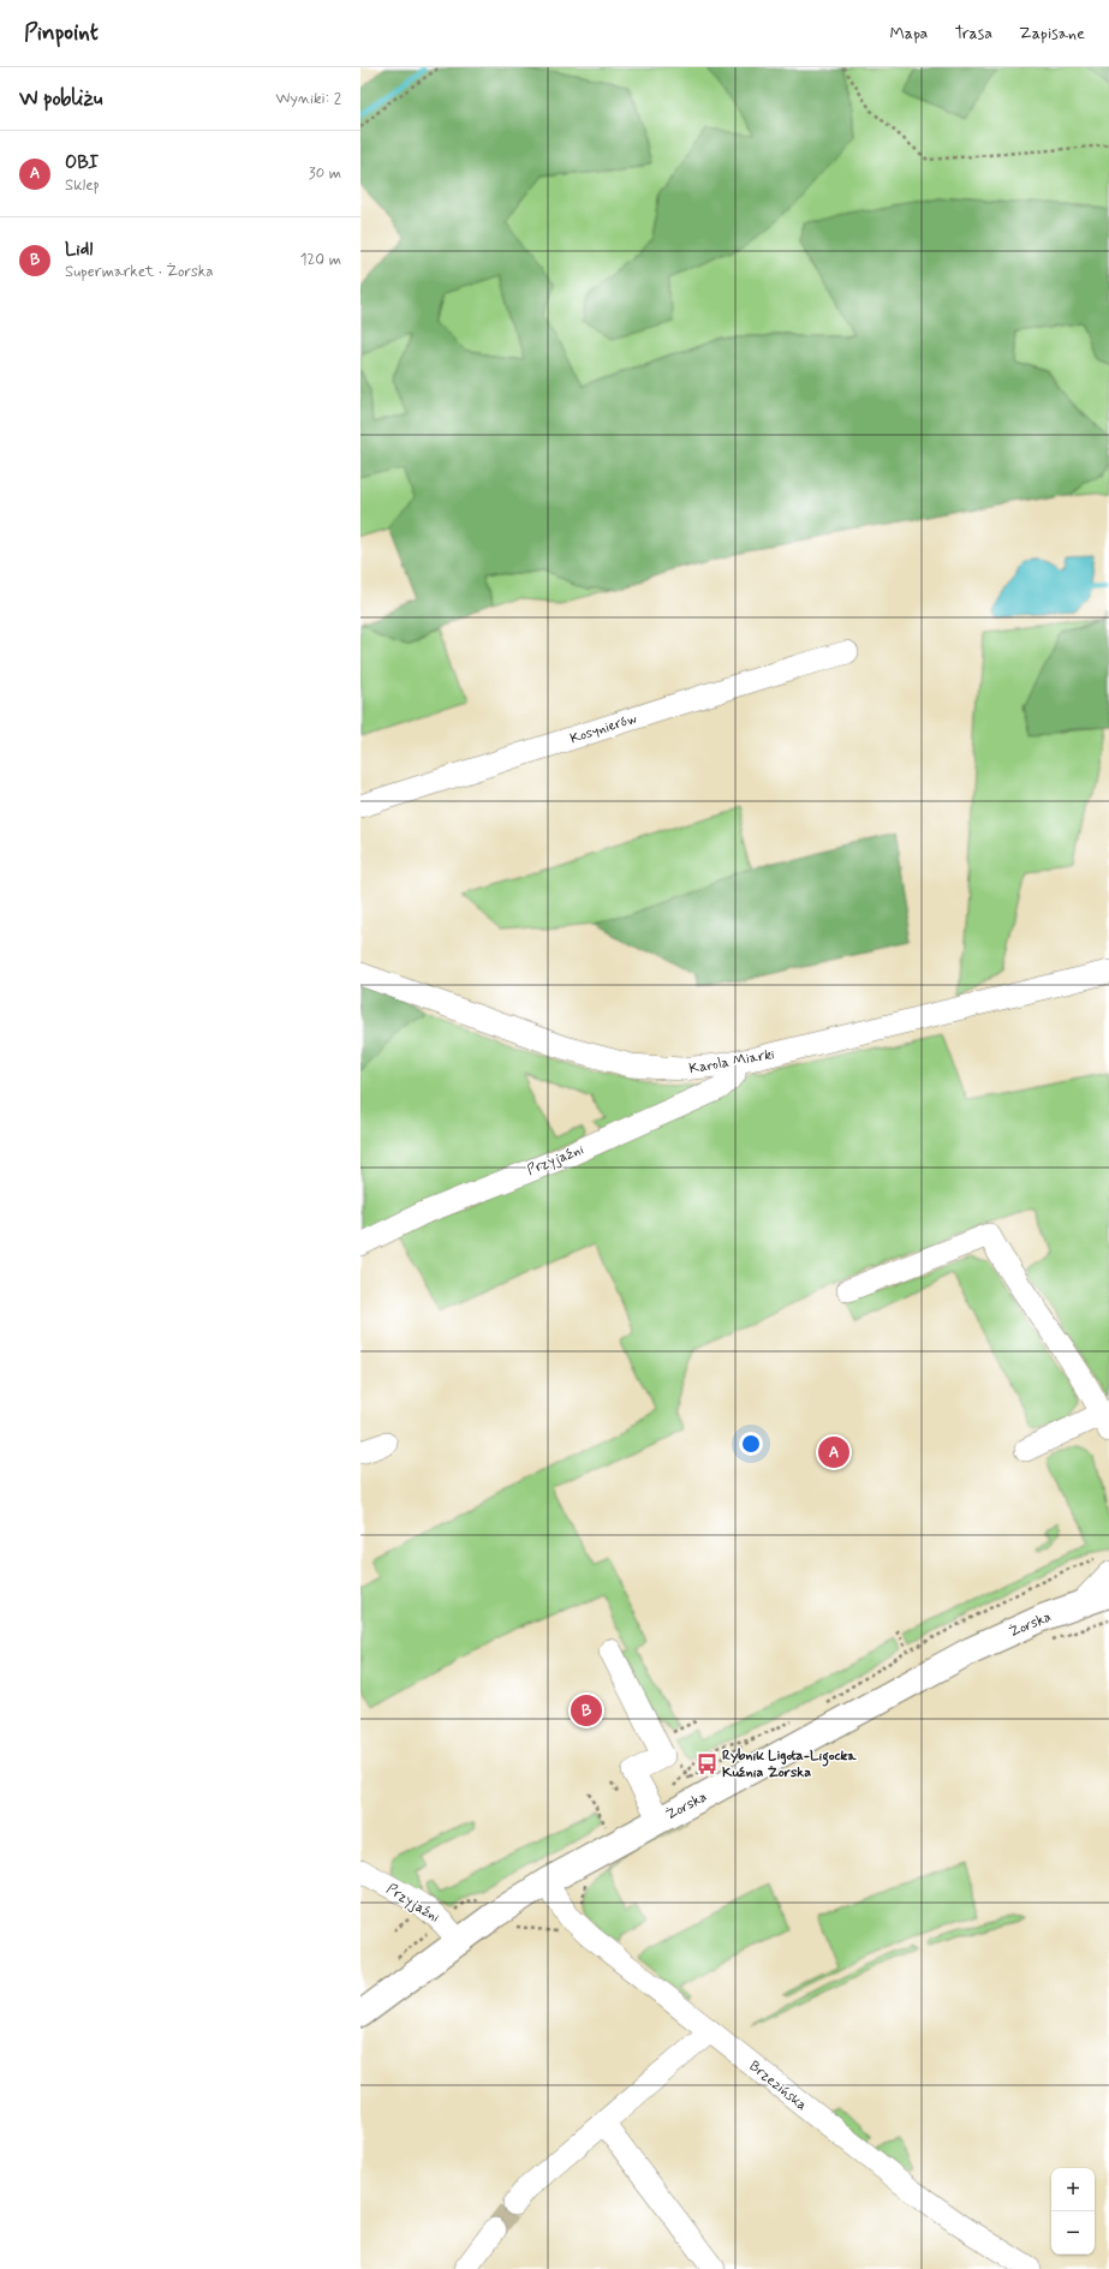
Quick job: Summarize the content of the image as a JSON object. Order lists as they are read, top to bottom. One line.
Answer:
{"streets":{"main road":["Żorska"],"street":["Kosynierów","Karola Miarki","Przyjaźni","Brzezińska"]},"crossings":[["Karola Miarki","Przyjaźni"],["Przyjaźni","Żorska"],["Żorska","Brzezińska"]],"places":{"bus stop":["Rybnik Ligota-Ligocka Kuźnia Żorska"]},"page":{"header":"Pinpoint","nav":["Mapa","Trasa","Zapisane"],"heading":["W pobliżu","Wyniki: 2"],"list":[{"mark":"A","name":"OBI","note":"Sklep","value":"30 m"},{"mark":"B","name":"Lidl","note":"Supermarket · Żorska","value":"120 m"}],"pins":["A","B"],"map_buttons":["+","−"]}}
